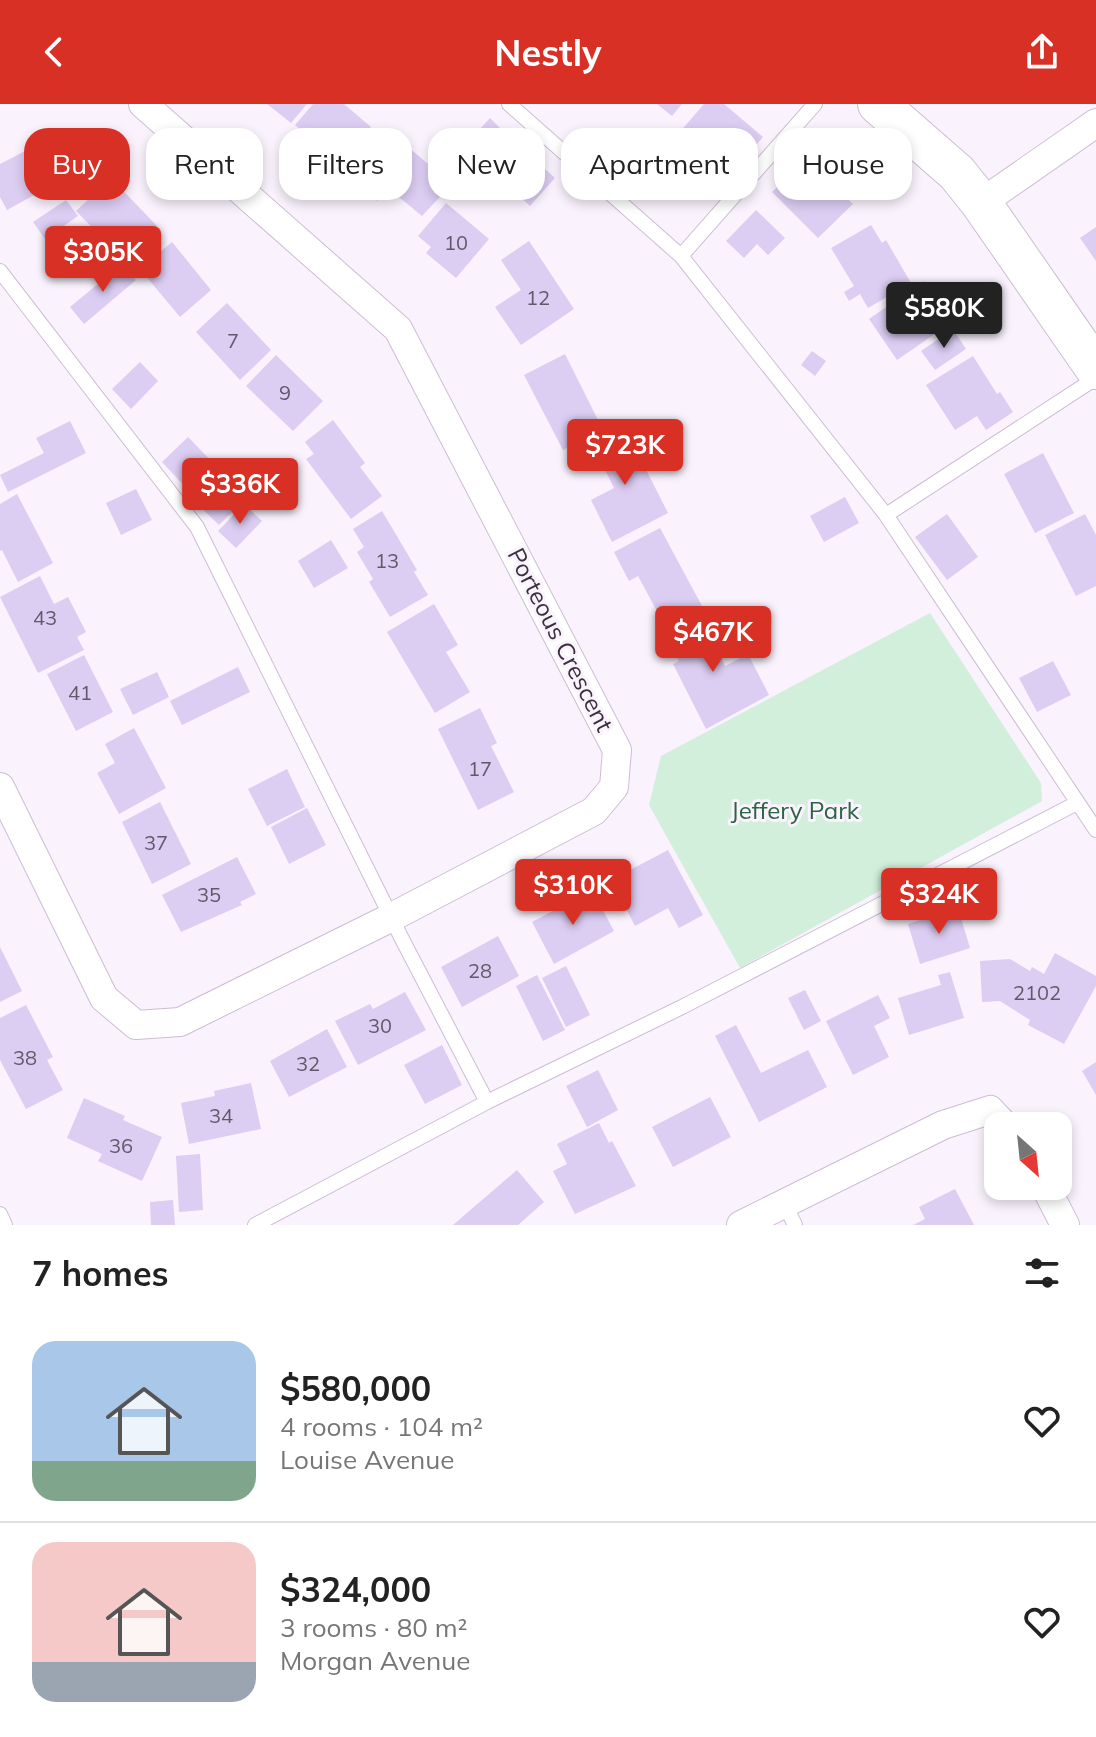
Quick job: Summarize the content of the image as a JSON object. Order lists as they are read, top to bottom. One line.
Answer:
{"streets":{"street":["Porteous Crescent"]},"parks":["Jeffery Park"],"house_numbers":["10","12","7","9","13","43","41","17","37","35","28","2102","30","38","32","34","36"],"north":"bottom right","page":{"header":"Nestly","chip":["Buy","Rent","Filters","New","Apartment","House"],"price":["$305K","$580K","$723K","$336K","$467K","$310K","$324K"],"heading":"7 homes","list":[{"name":"$580,000","note":"4 rooms · 104 m² · Louise Avenue"},{"name":"$324,000","note":"3 rooms · 80 m² · Morgan Avenue"}]}}
